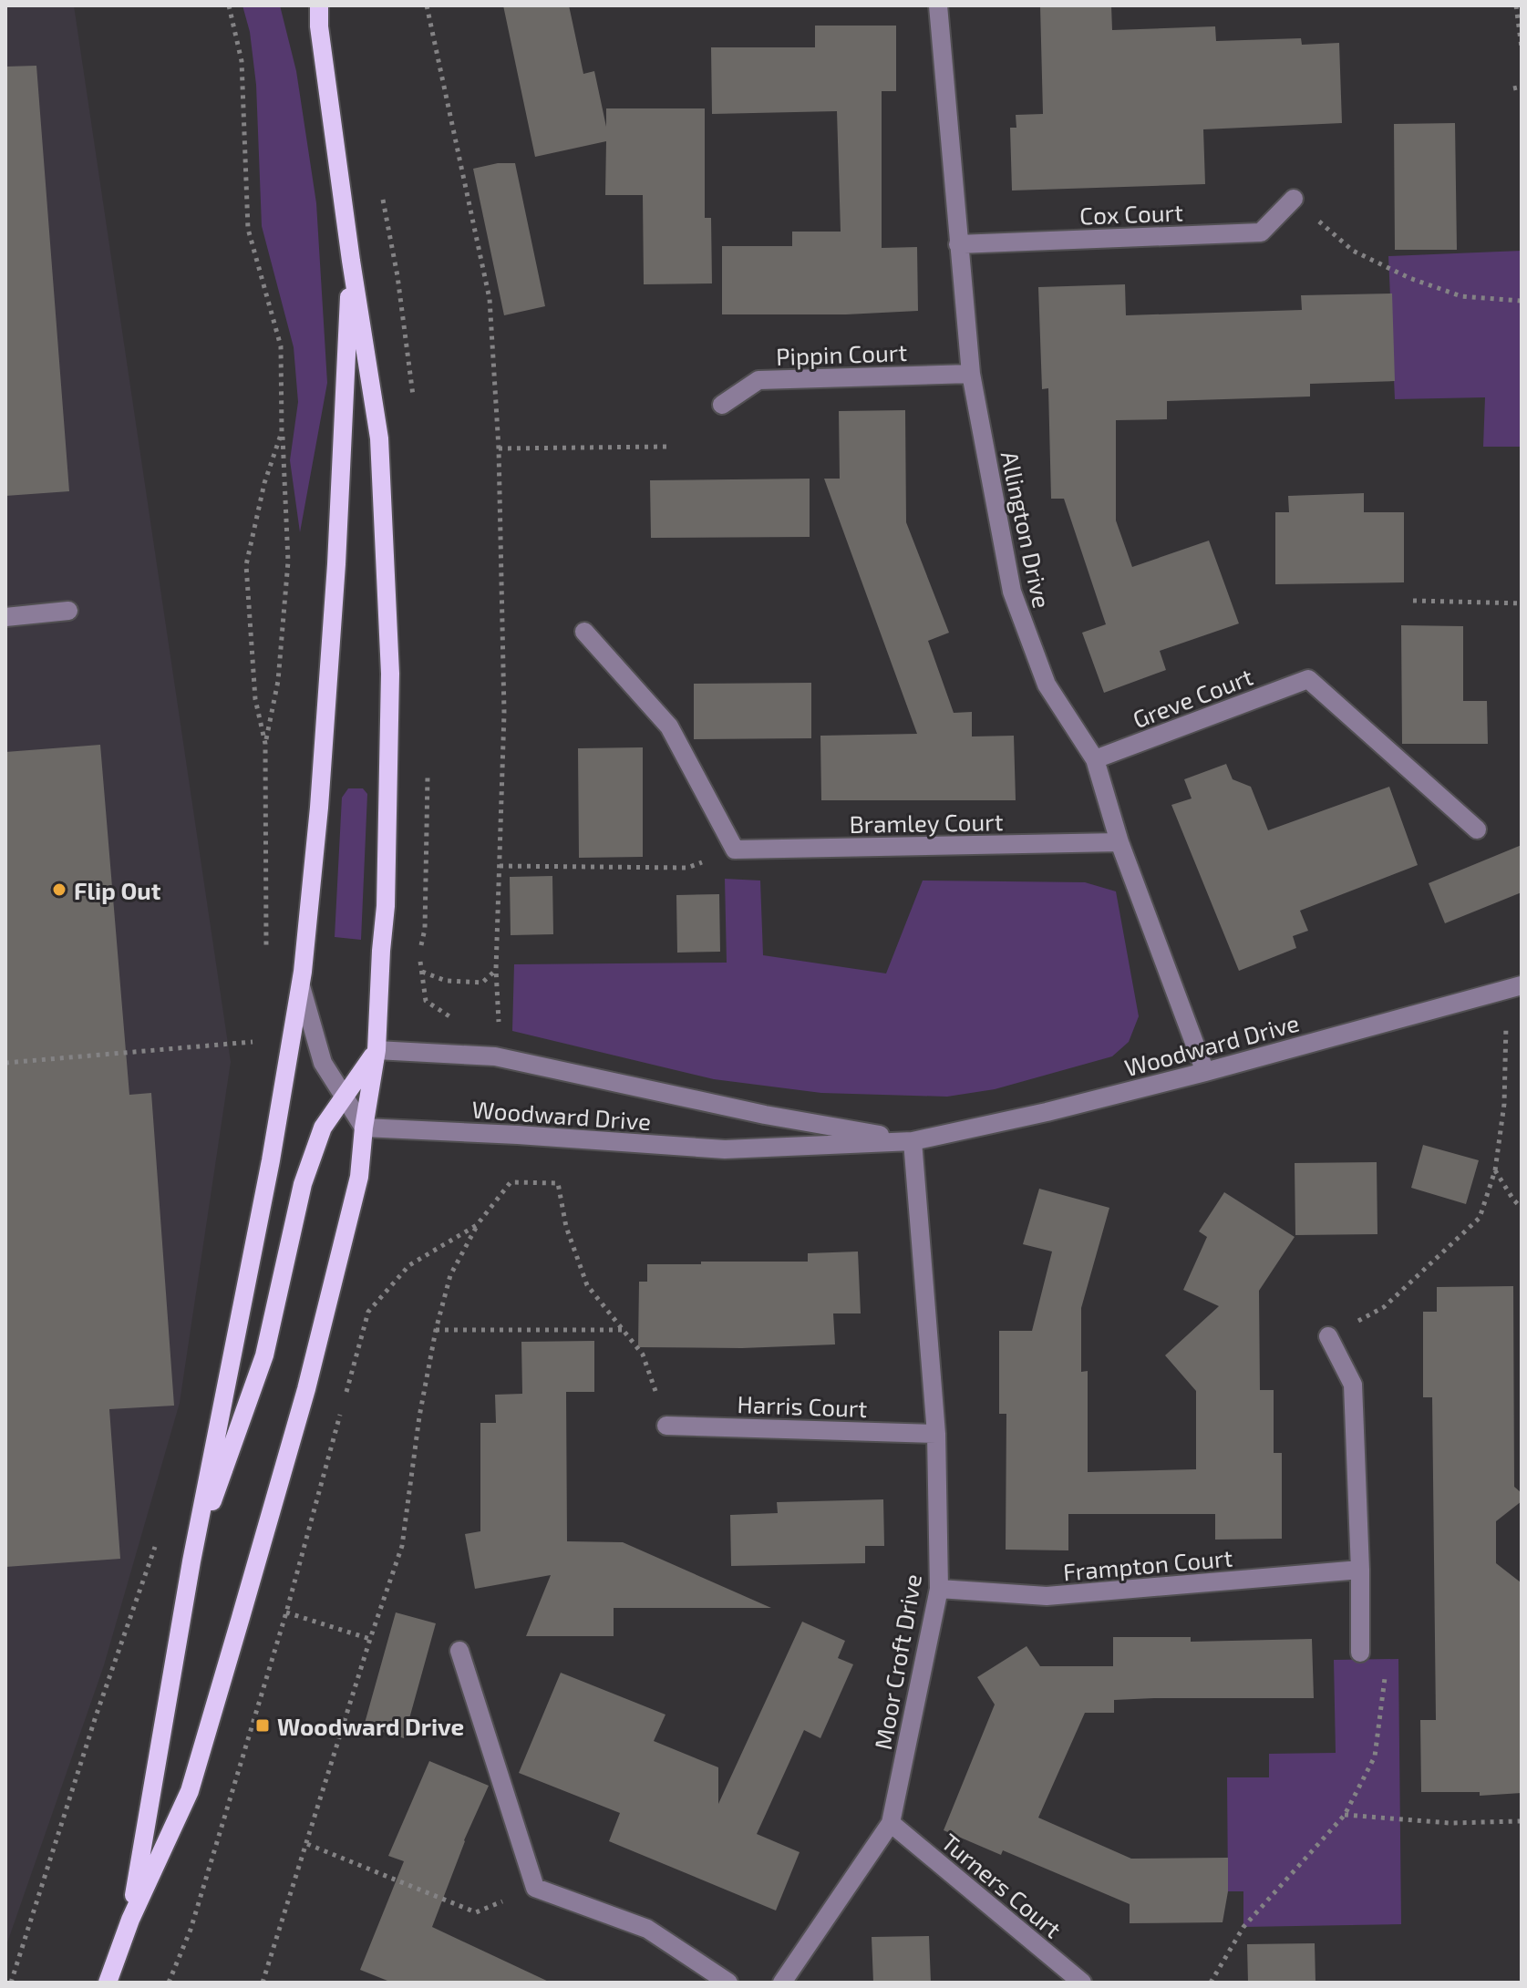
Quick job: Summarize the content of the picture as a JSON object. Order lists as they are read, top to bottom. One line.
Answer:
{"streets":{"street":["Cox Court","Pippin Court","Allington Drive","Greve Court","Bramley Court","Woodward Drive","Harris Court","Frampton Court","Moor Croft Drive","Turners Court"]},"crossings":[["Cox Court","Allington Drive"],["Pippin Court","Allington Drive"],["Allington Drive","Greve Court"],["Allington Drive","Bramley Court"],["Allington Drive","Woodward Drive"],["Woodward Drive","Moor Croft Drive"],["Harris Court","Moor Croft Drive"],["Frampton Court","Moor Croft Drive"],["Moor Croft Drive","Turners Court"]],"places":{"other":["Flip Out"],"transit":["Woodward Drive"]}}
